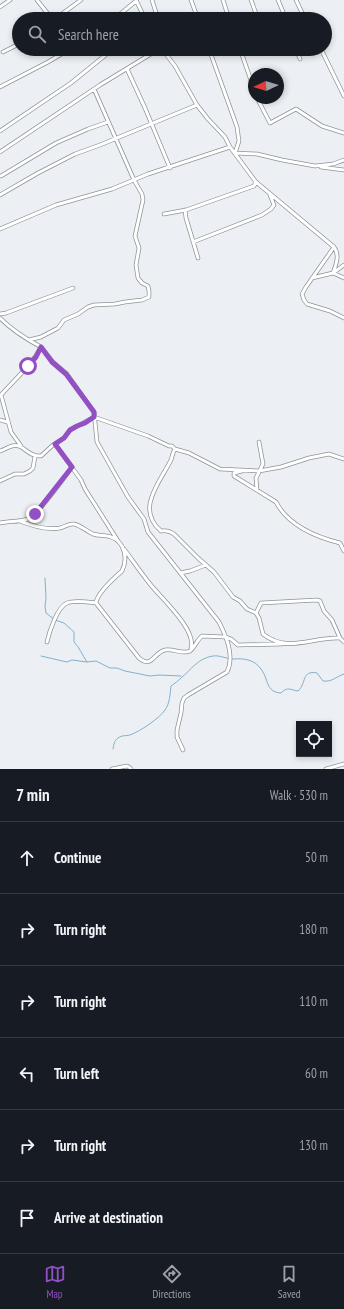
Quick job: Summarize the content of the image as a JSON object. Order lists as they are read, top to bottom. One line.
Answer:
{"north":"left","page":{"search":"Search here","heading":["7 min","Walk · 530 m"],"list":[["Continue","50 m"],["Turn right","180 m"],["Turn right","110 m"],["Turn left","60 m"],["Turn right","130 m"],"Arrive at destination"],"nav":["Map","Directions","Saved"]}}
